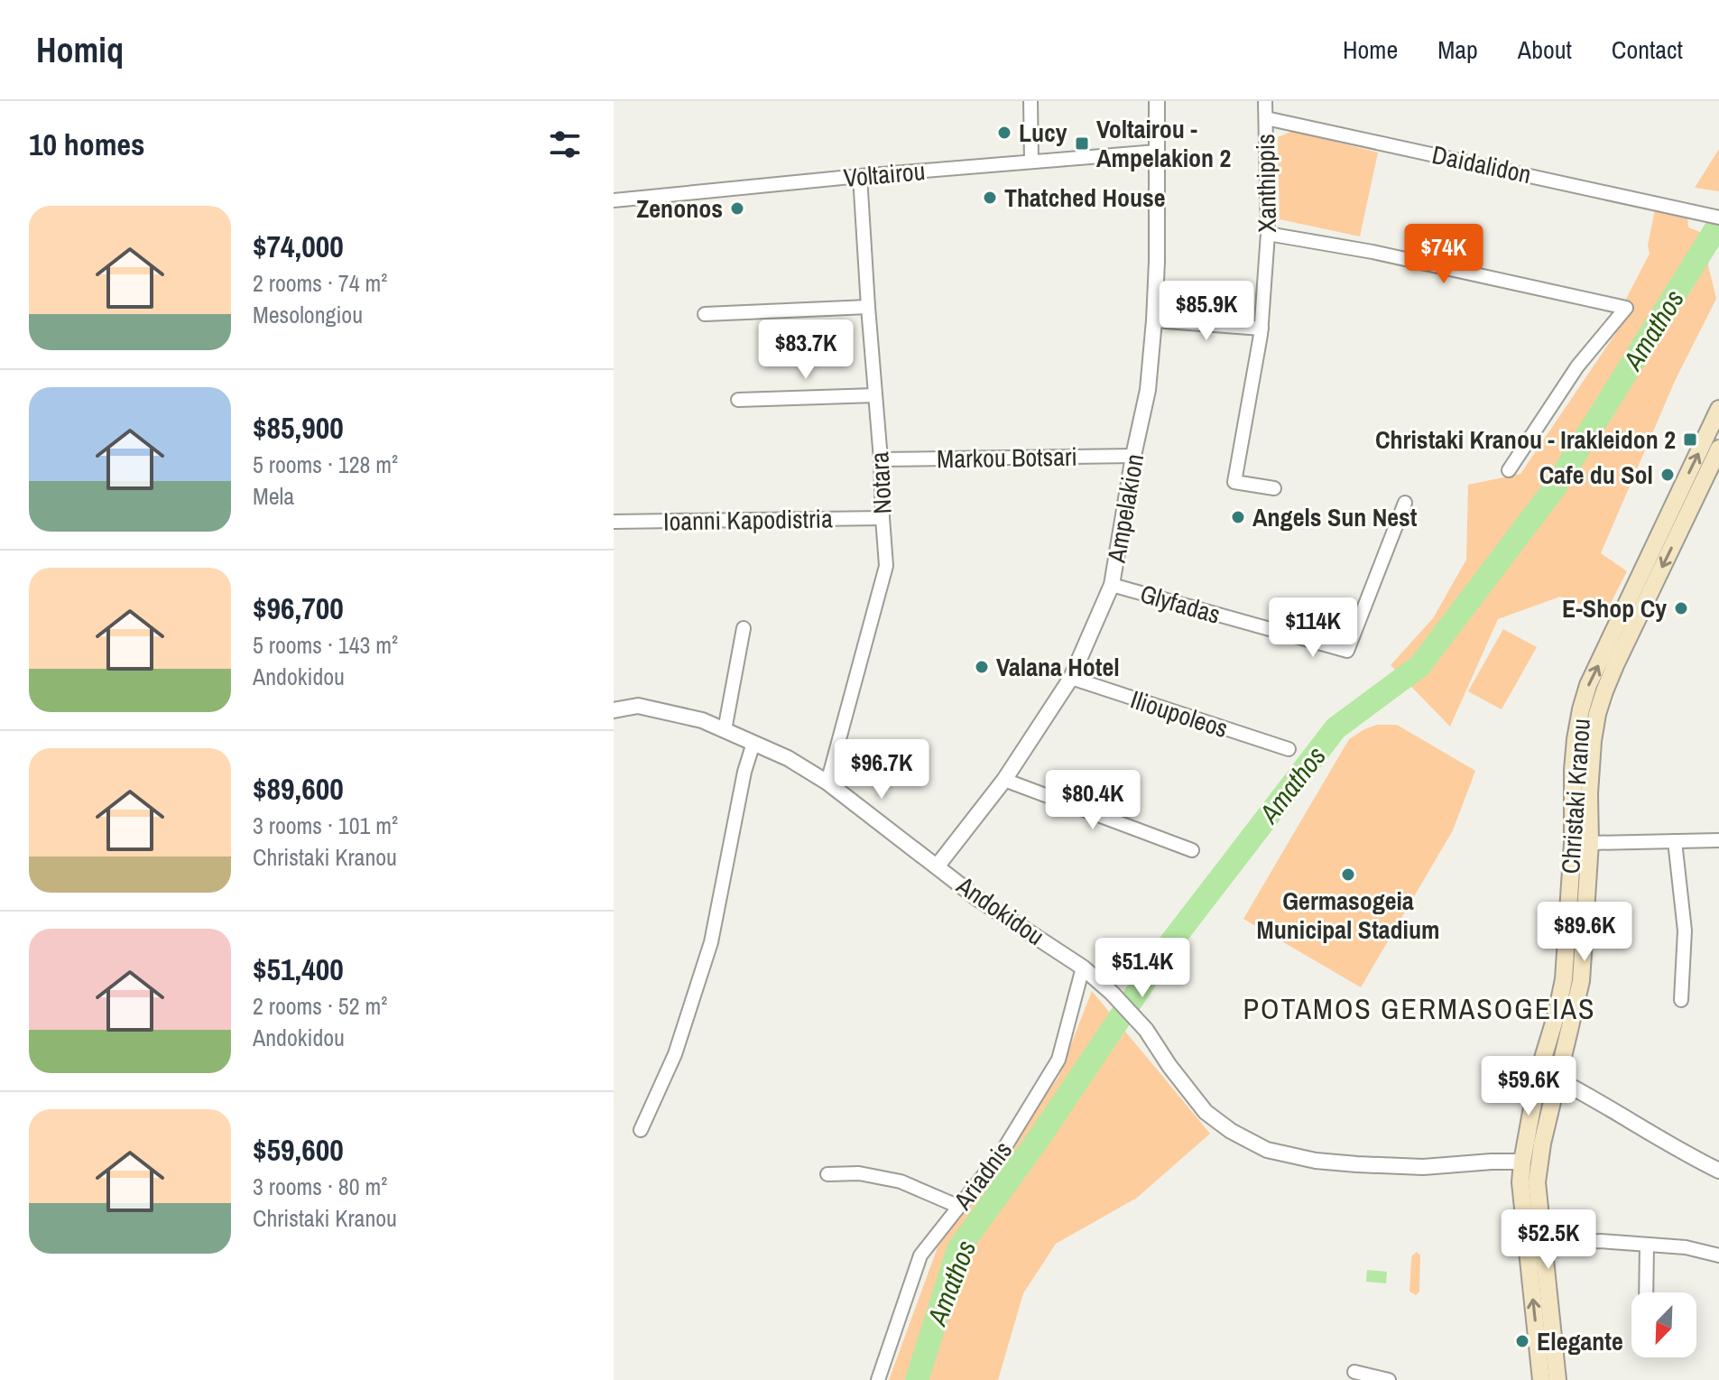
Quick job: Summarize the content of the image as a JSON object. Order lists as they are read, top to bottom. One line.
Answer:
{"streets":{"main road":["Christaki Kranou"],"street":["Daidalidon","Voltairou","Xanthippis","Markou Botsari","Notara","Ampelakion","Ioanni Kapodistria","Glyfadas","Ilioupoleos","Andokidou","Ariadnis"]},"crossings":[["Daidalidon","Xanthippis"],["Voltairou","Notara"],["Voltairou","Ampelakion"],["Markou Botsari","Notara"],["Markou Botsari","Ampelakion"],["Notara","Ioanni Kapodistria"],["Notara","Andokidou"],["Ampelakion","Glyfadas"],["Ampelakion","Ilioupoleos"],["Ampelakion","Andokidou"],["Christaki Kranou","Andokidou"],["Andokidou","Ariadnis"]],"districts":["POTAMOS GERMASOGEIAS"],"water":["Amathos"],"places":{"other":["Lucy","Thatched House","Zenonos","Cafe du Sol","Angels Sun Nest","E-Shop Cy","Valana Hotel","Germasogeia Municipal Stadium","Elegante"],"transit":["Voltairou - Ampelakion 2","Christaki Kranou - Irakleidon 2"]},"north":"bottom left","page":{"header":"Homiq","nav":["Home","Map","About","Contact"],"heading":"10 homes","list":[{"name":"$74,000","note":"2 rooms · 74 m² · Mesolongiou"},{"name":"$85,900","note":"5 rooms · 128 m² · Mela"},{"name":"$96,700","note":"5 rooms · 143 m² · Andokidou"},{"name":"$89,600","note":"3 rooms · 101 m² · Christaki Kranou"},{"name":"$51,400","note":"2 rooms · 52 m² · Andokidou"},{"name":"$59,600","note":"3 rooms · 80 m² · Christaki Kranou"}],"price":["$74K","$85.9K","$83.7K","$114K","$96.7K","$80.4K","$89.6K","$51.4K","$59.6K","$52.5K"]}}
